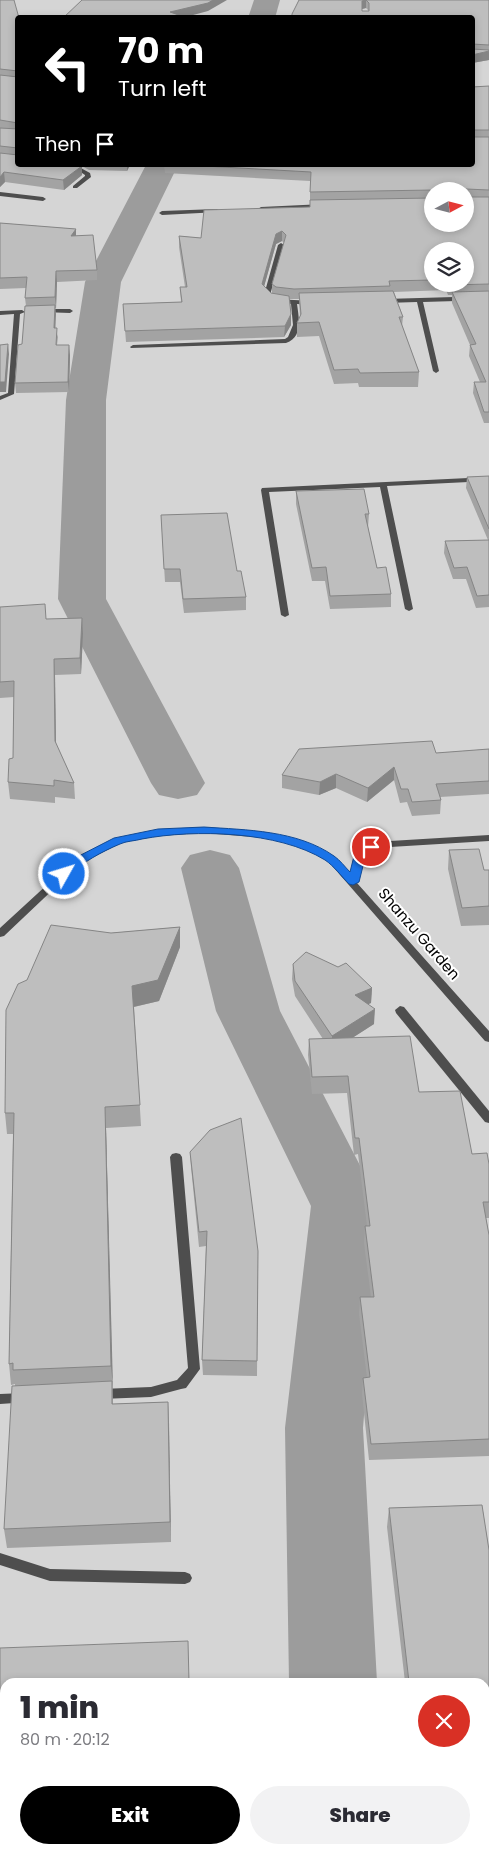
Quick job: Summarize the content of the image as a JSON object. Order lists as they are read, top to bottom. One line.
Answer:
{"streets":{"street":["Shanzu Garden"]},"north":"right","page":{"turn":["70 m","Turn left"],"then":"Then","heading":["1 min","80 m · 20:12"],"buttons":["Exit","Share"]}}
